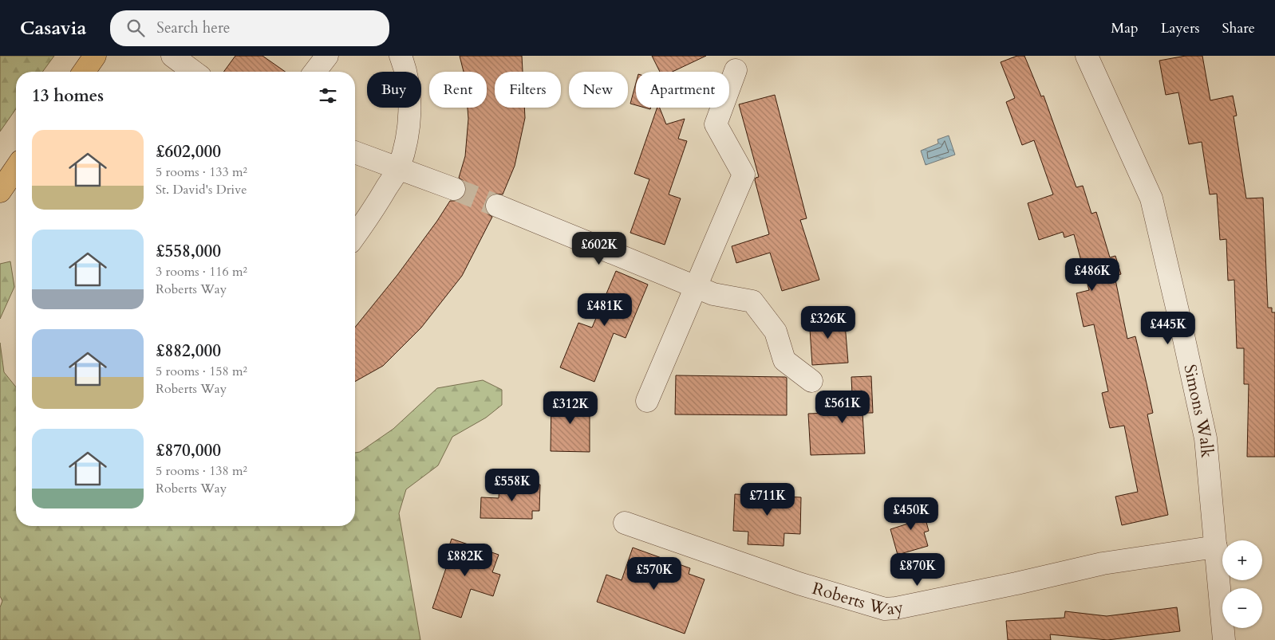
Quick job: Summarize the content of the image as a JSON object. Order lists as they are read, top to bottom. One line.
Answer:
{"streets":{"street":["Simons Walk","Roberts Way"]},"crossings":[["Simons Walk","Roberts Way"]],"page":{"header":"Casavia","search":"Search here","nav":["Map","Layers","Share"],"chip":["Buy","Rent","Filters","New","Apartment"],"heading":"13 homes","list":[{"name":"£602,000","note":"5 rooms · 133 m² · St. David's Drive"},{"name":"£558,000","note":"3 rooms · 116 m² · Roberts Way"},{"name":"£882,000","note":"5 rooms · 158 m² · Roberts Way"},{"name":"£870,000","note":"5 rooms · 138 m² · Roberts Way"}],"price":["£602K","£486K","£481K","£326K","£445K","£561K","£312K","£558K","£711K","£450K","£882K","£870K","£570K"],"map_buttons":["+","−"]}}
